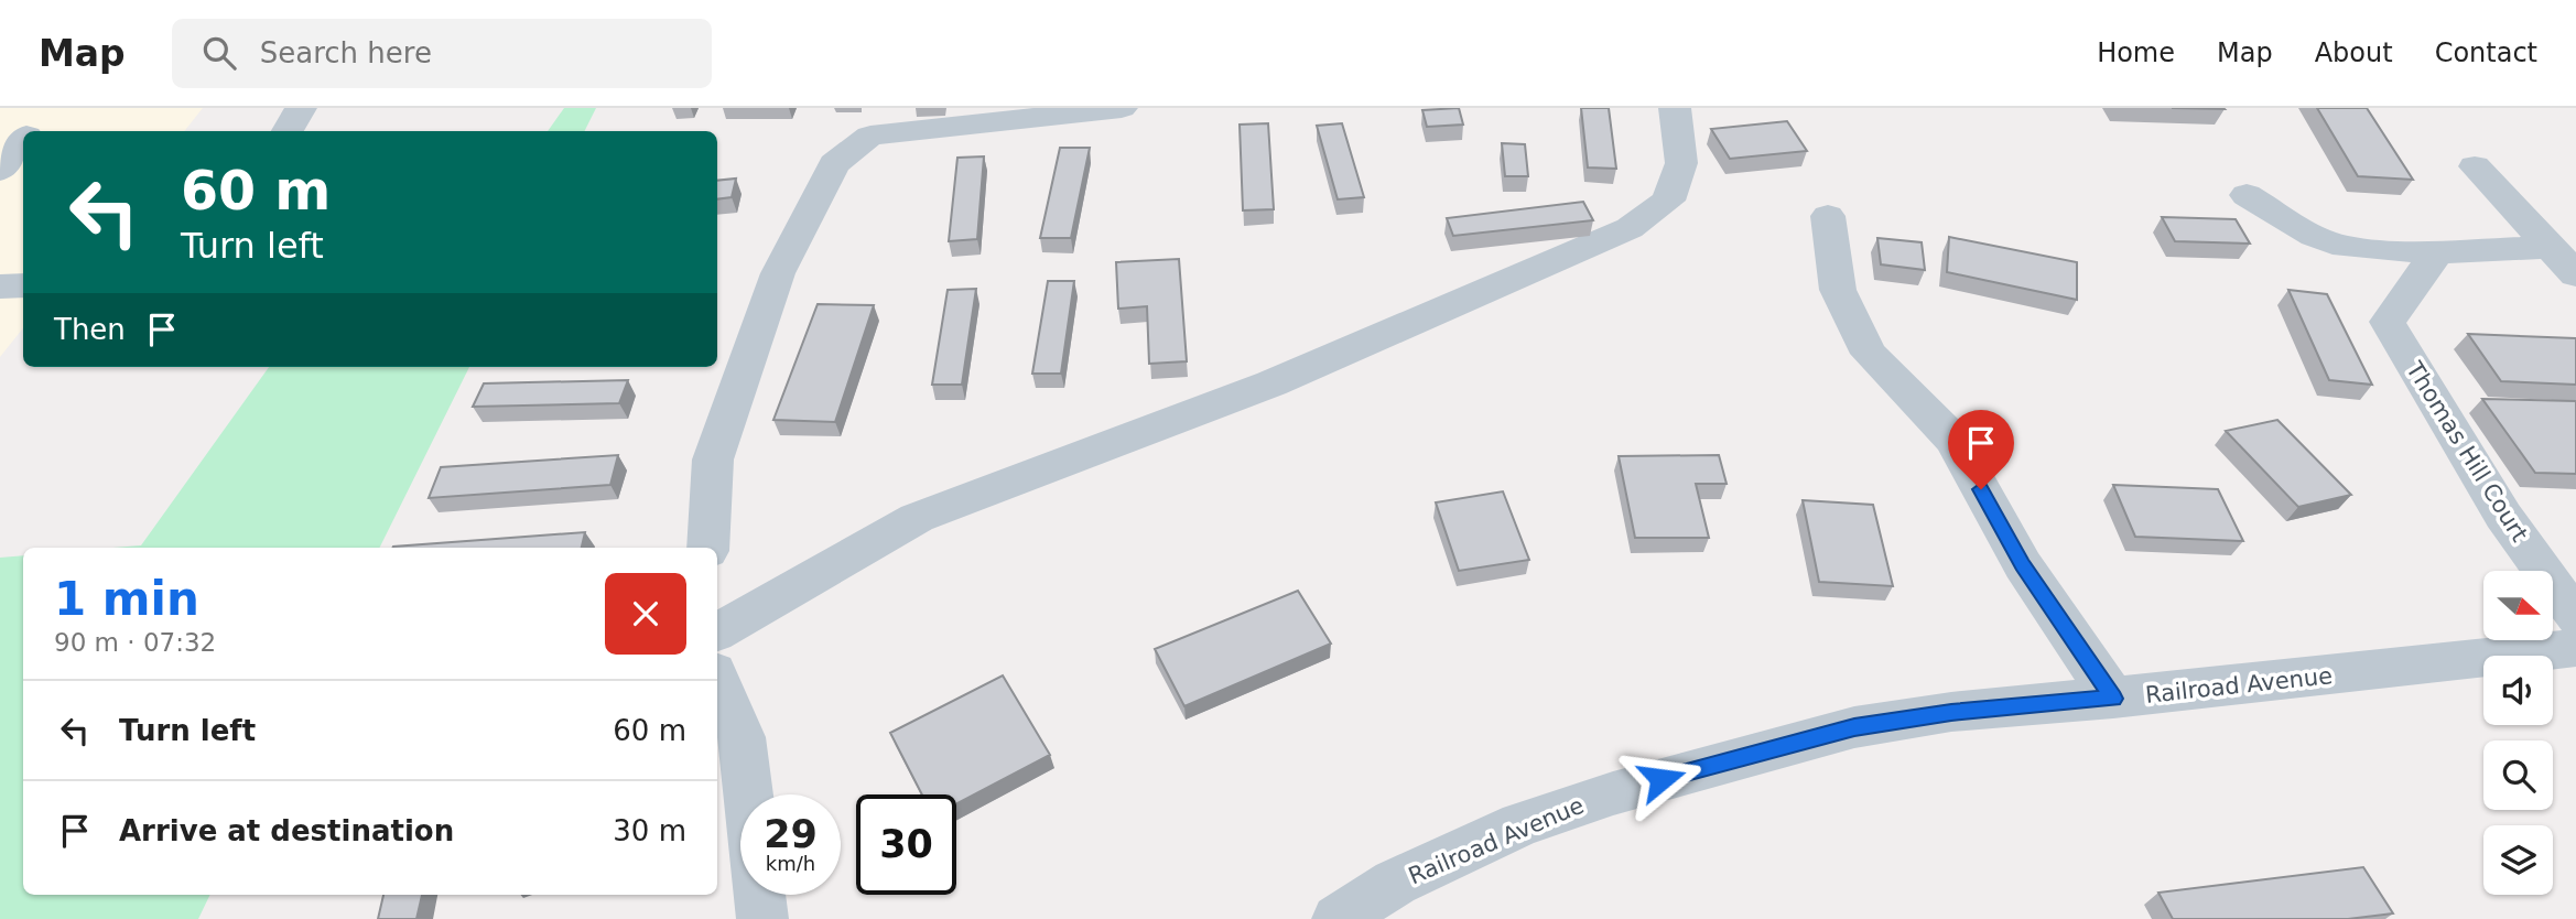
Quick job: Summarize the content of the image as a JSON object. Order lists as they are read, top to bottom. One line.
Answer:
{"streets":{"street":["Thomas Hill Court","Railroad Avenue"]},"north":"right","page":{"header":"Map","search":"Search here","nav":["Home","Map","About","Contact"],"turn":["60 m","Turn left"],"then":"Then","heading":["1 min","90 m · 07:32"],"list":[{"name":"Turn left","value":"60 m"},{"name":"Arrive at destination","value":"30 m"}],"speed":"29 km/h","limit":"30"}}
